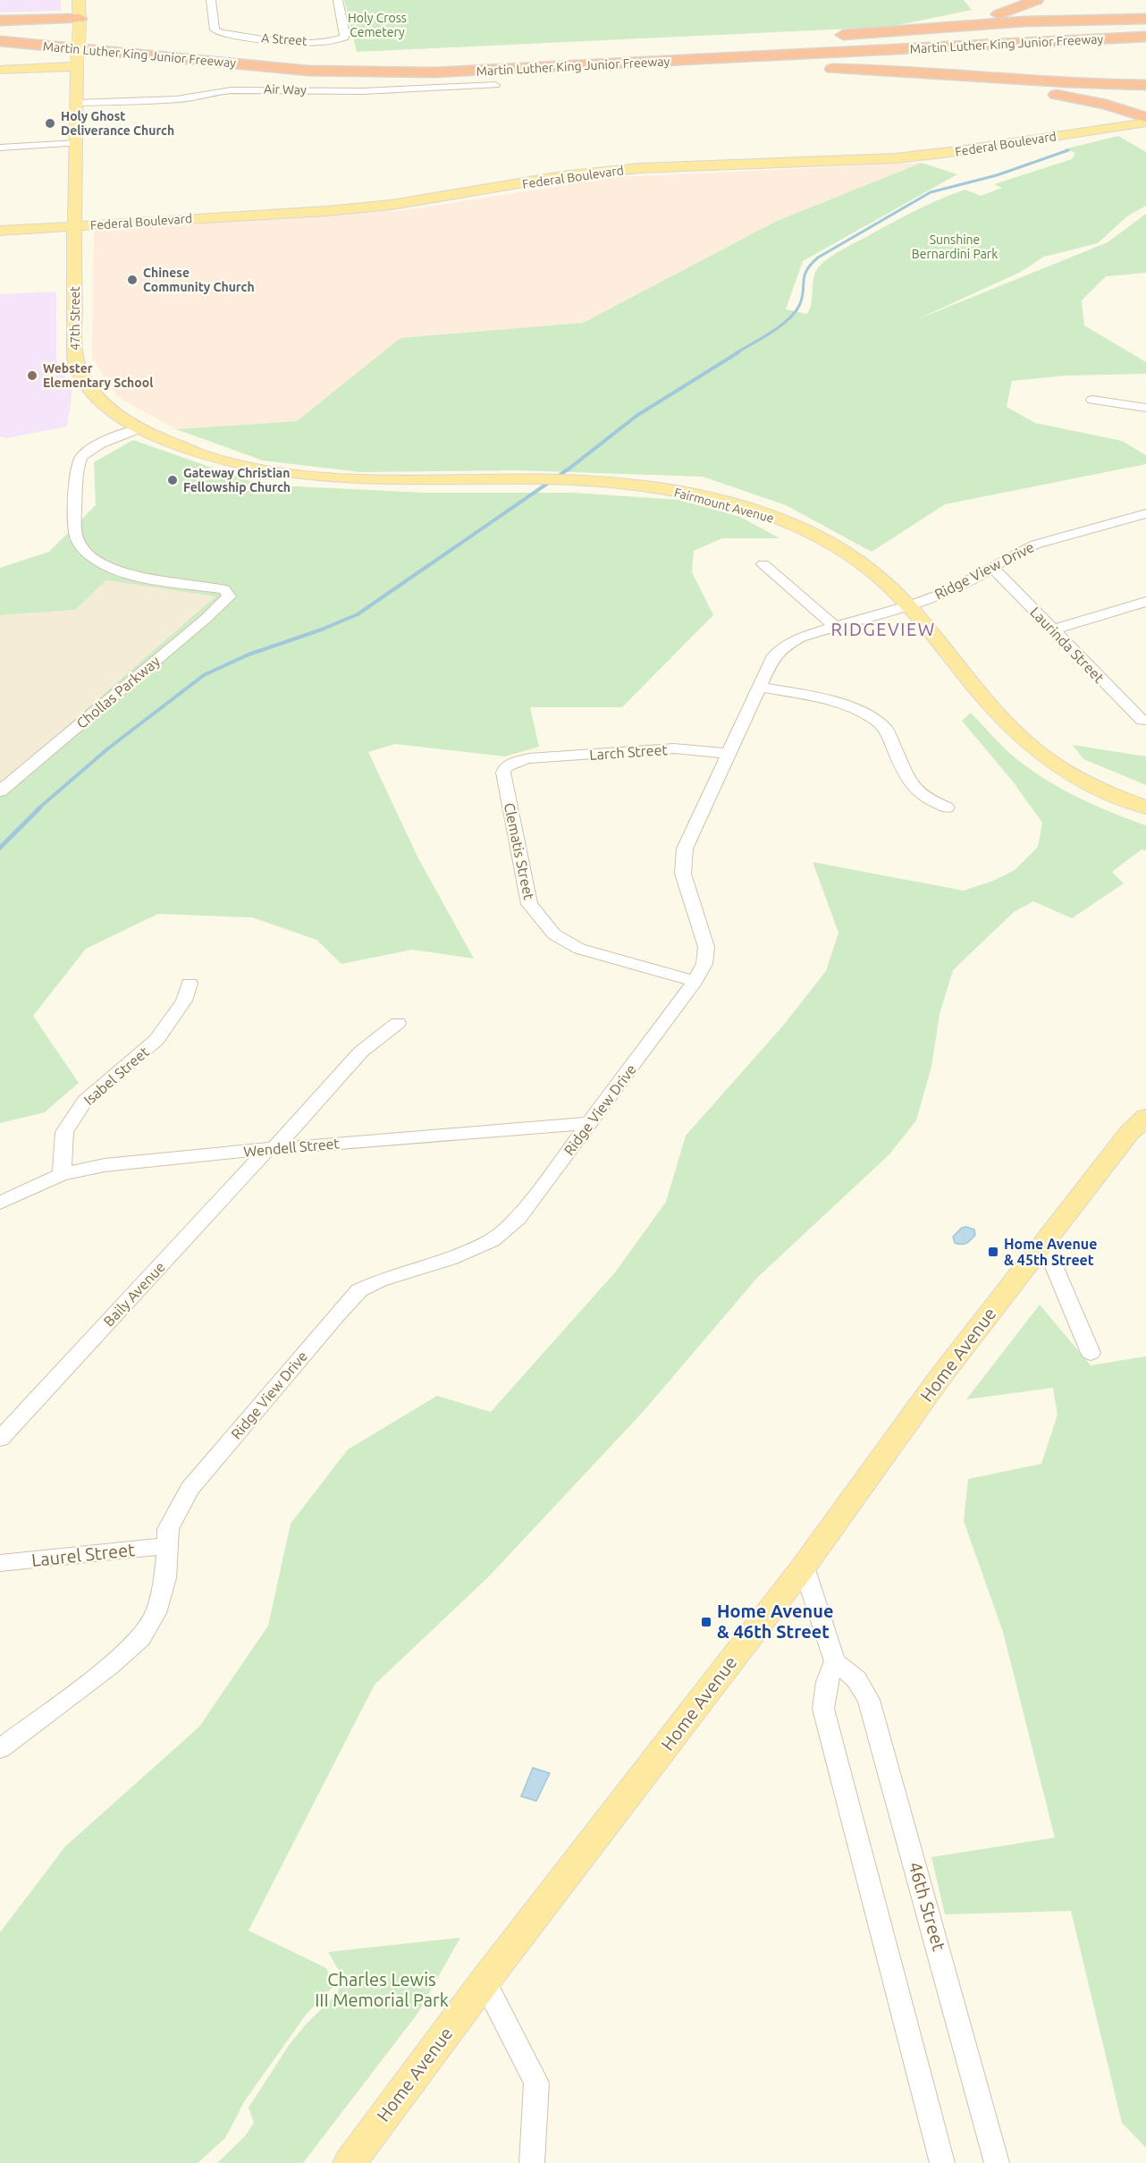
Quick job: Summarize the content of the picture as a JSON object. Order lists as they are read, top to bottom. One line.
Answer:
{"streets":{"highway":["Martin Luther King Junior Freeway"],"main road":["Federal Boulevard","47th Street","Fairmount Avenue","Home Avenue"],"street":["A Street","Air Way","Ridge View Drive","Laurinda Street","Chollas Parkway","Larch Street","Clematis Street","Isabel Street","Wendell Street","Baily Avenue","Laurel Street","46th Street"]},"crossings":[["Air Way","47th Street"],["Federal Boulevard","47th Street"],["47th Street","Fairmount Avenue"],["47th Street","Chollas Parkway"],["Fairmount Avenue","Ridge View Drive"],["Fairmount Avenue","Chollas Parkway"],["Ridge View Drive","Laurinda Street"],["Ridge View Drive","Larch Street"],["Ridge View Drive","Clematis Street"],["Ridge View Drive","Wendell Street"],["Ridge View Drive","Laurel Street"],["Larch Street","Clematis Street"],["Isabel Street","Wendell Street"],["Wendell Street","Baily Avenue"]],"districts":["RIDGEVIEW"],"parks":["Holy Cross Cemetery","Sunshine Bernardini Park","Charles Lewis III Memorial Park"],"places":{"other":["Holy Ghost Deliverance Church","Chinese Community Church","Webster Elementary School","Gateway Christian Fellowship Church"],"transit":["Home Avenue & 45th Street","Home Avenue & 46th Street"]}}
